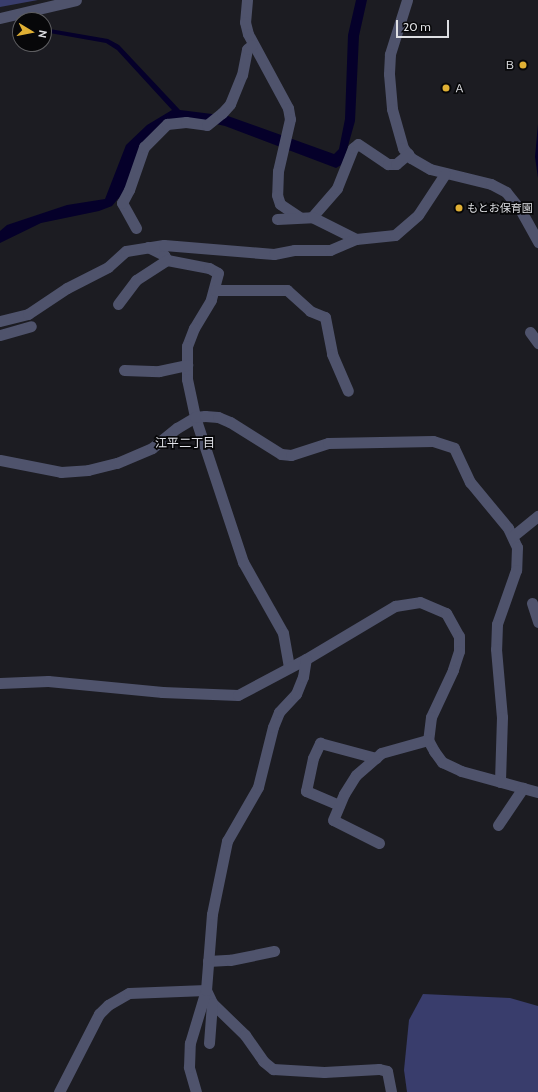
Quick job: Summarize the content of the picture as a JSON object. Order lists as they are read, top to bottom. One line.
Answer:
{"districts":["江平二丁目"],"places":["Ｂ","Ａ","もとお保育園"],"scale_bar":"20 m","north":"right"}
